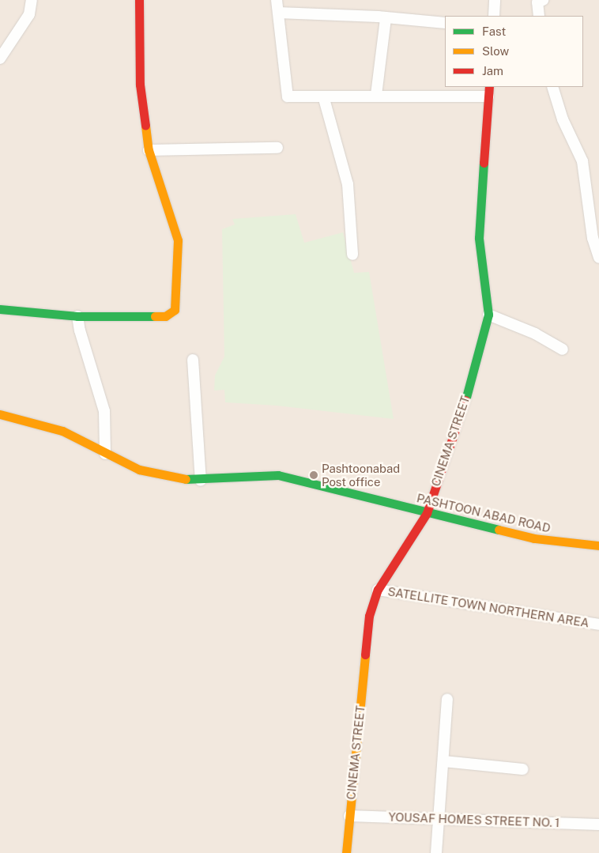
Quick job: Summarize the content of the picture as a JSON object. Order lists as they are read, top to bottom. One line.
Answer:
{"streets":{"street":["CINEMA STREET","PASHTOON ABAD ROAD","SATELLITE TOWN NORTHERN AREA","YOUSAF HOMES STREET NO. 1"]},"crossings":[["CINEMA STREET","PASHTOON ABAD ROAD"],["CINEMA STREET","SATELLITE TOWN NORTHERN AREA"],["CINEMA STREET","YOUSAF HOMES STREET NO. 1"]],"places":["Pashtoonabad Post office"],"legend":["Fast","Slow","Jam"]}
